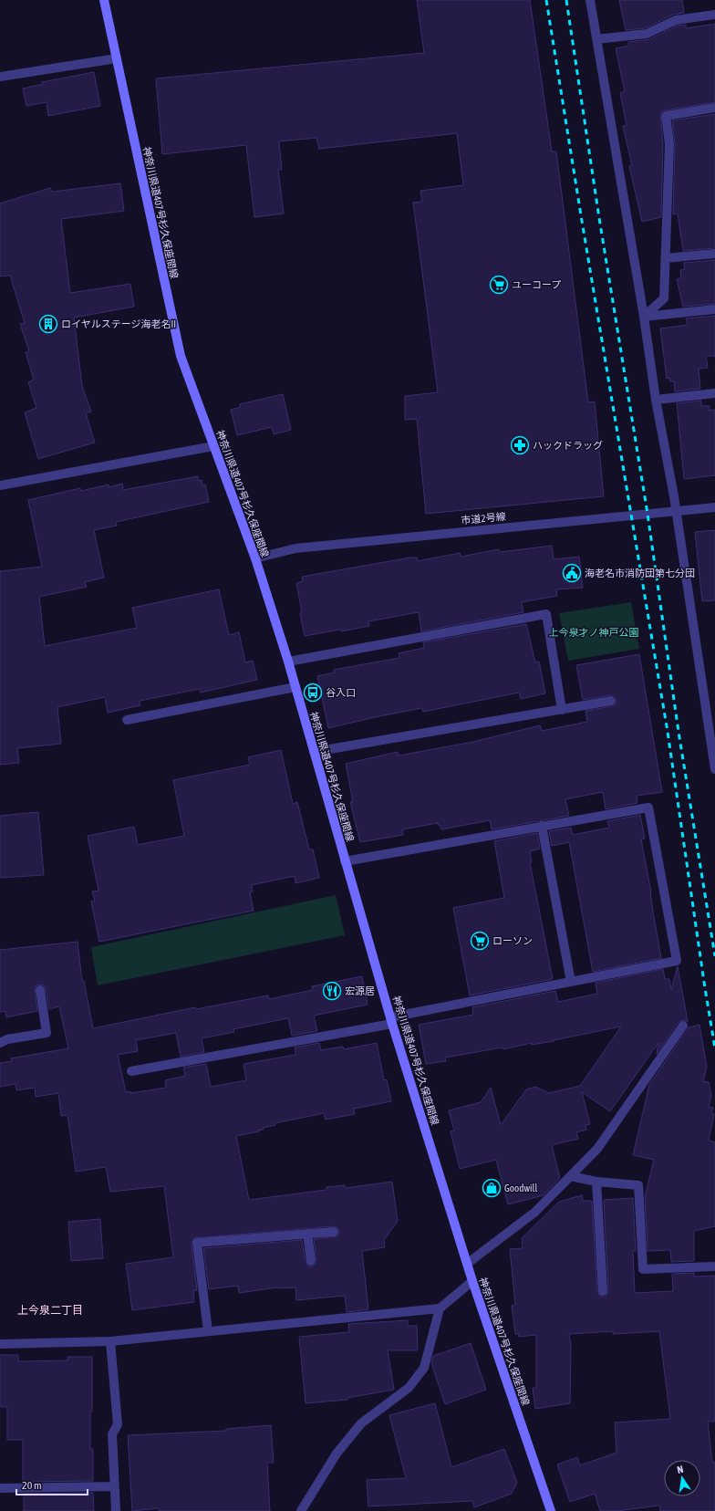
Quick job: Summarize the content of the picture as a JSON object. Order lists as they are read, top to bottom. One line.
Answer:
{"streets":{"main road":["神奈川県道407号杉久保座間線"],"street":["市道2号線"]},"crossings":[["神奈川県道407号杉久保座間線","市道2号線"]],"districts":["上今泉二丁目"],"parks":["上今泉才ノ神戸公園"],"places":{"supermarket":["ユーコープ","ローソン"],"building":["ロイヤルステージ海老名II"],"pharmacy":["ハックドラッグ"],"public building":["海老名市消防団第七分団"],"bus stop":["谷入口"],"restaurant":["宏源居"],"shop":["Goodwill"]},"scale_bar":"20 m","north":"top"}
